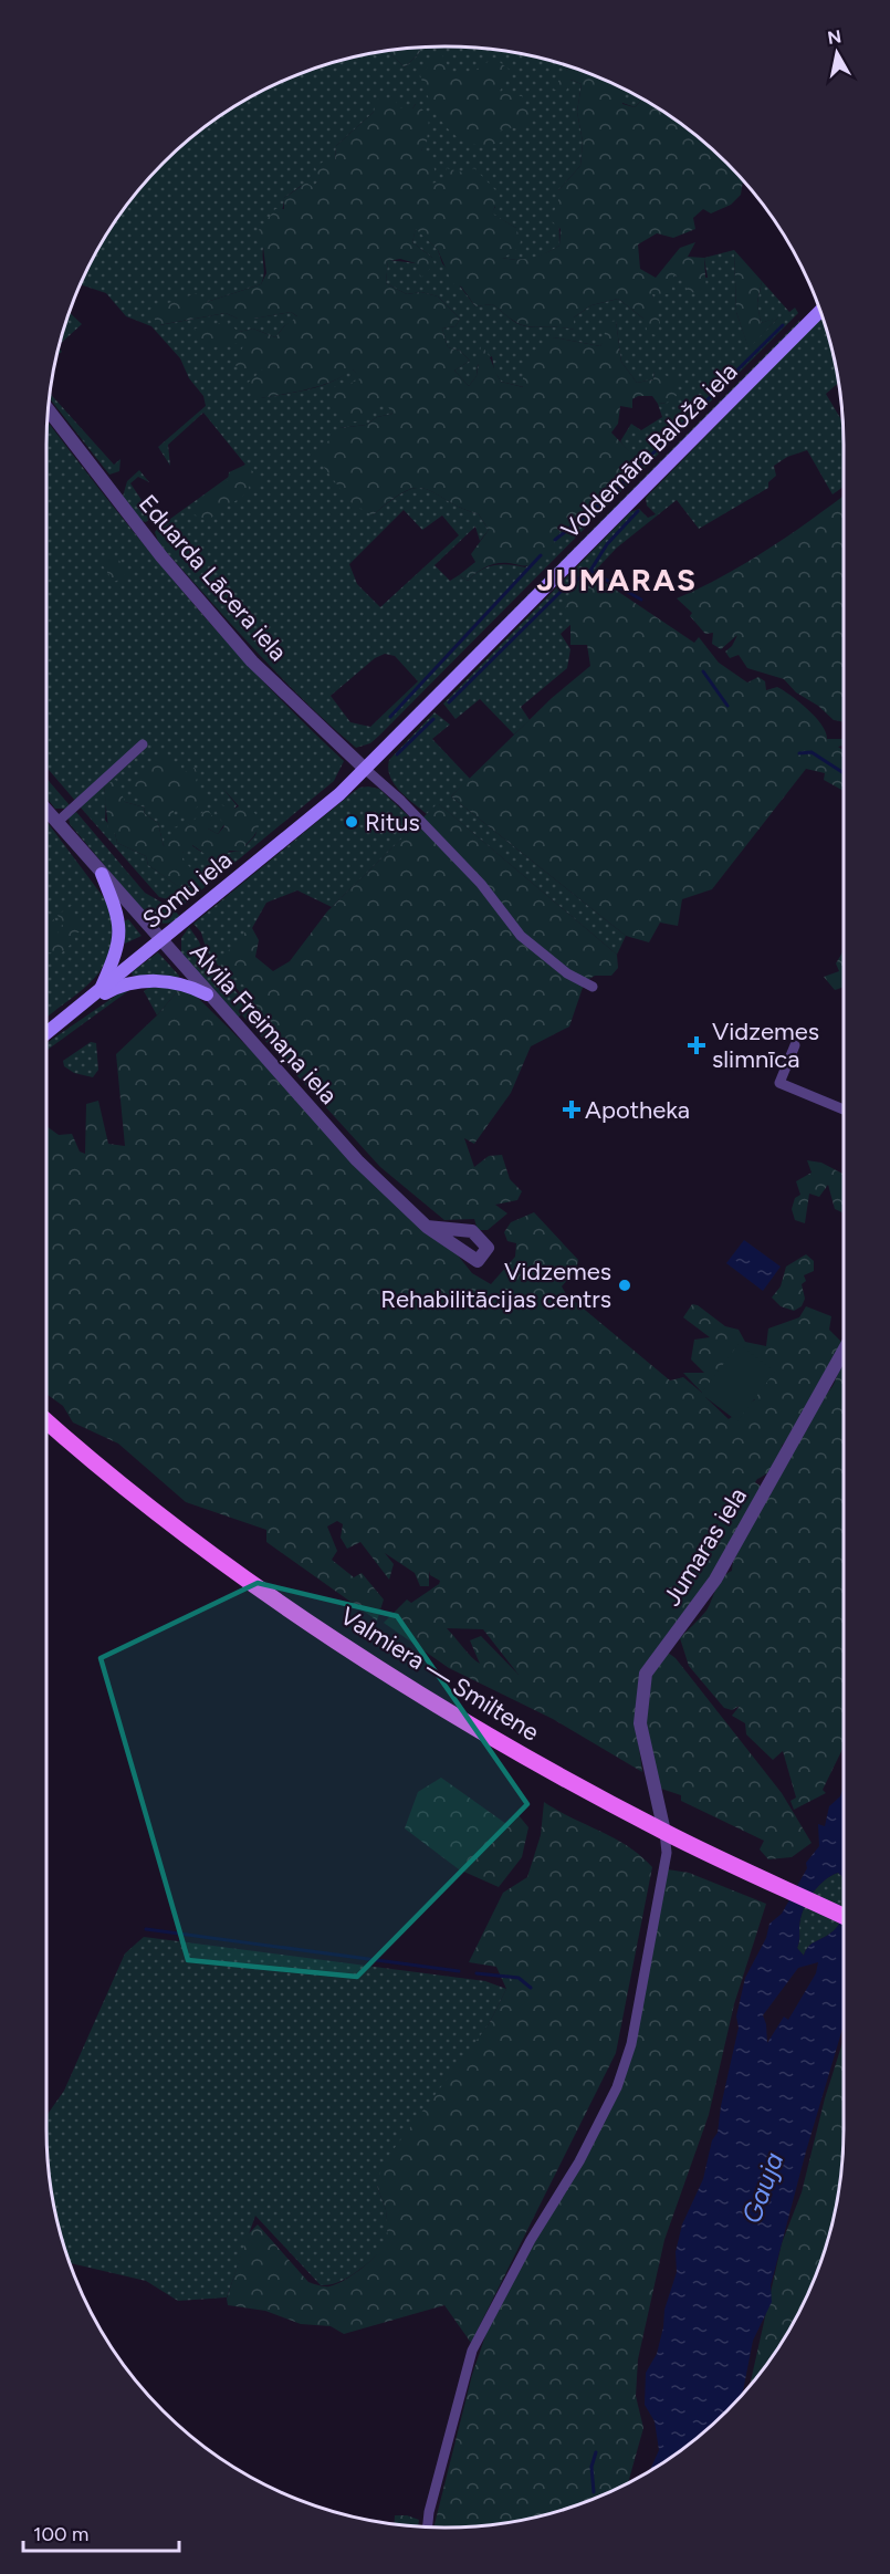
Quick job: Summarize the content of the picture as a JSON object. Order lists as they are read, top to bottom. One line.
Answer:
{"streets":{"main road":["Voldemāra Baloža iela","Somu iela","Valmiera — Smiltene"],"street":["Eduarda Lācera iela","Alvila Freimaņa iela","Jumaras iela"]},"crossings":[["Voldemāra Baloža iela","Eduarda Lācera iela"],["Voldemāra Baloža iela","Somu iela"],["Eduarda Lācera iela","Somu iela"],["Somu iela","Alvila Freimaņa iela"],["Jumaras iela","Valmiera — Smiltene"]],"districts":["JUMARAS"],"water":["Gauja"],"places":{"other":["Ritus","Vidzemes Rehabilitācijas centrs"],"health":["Vidzemes slimnīca","Apotheka"]},"scale_bar":"100 m","north":"top"}
